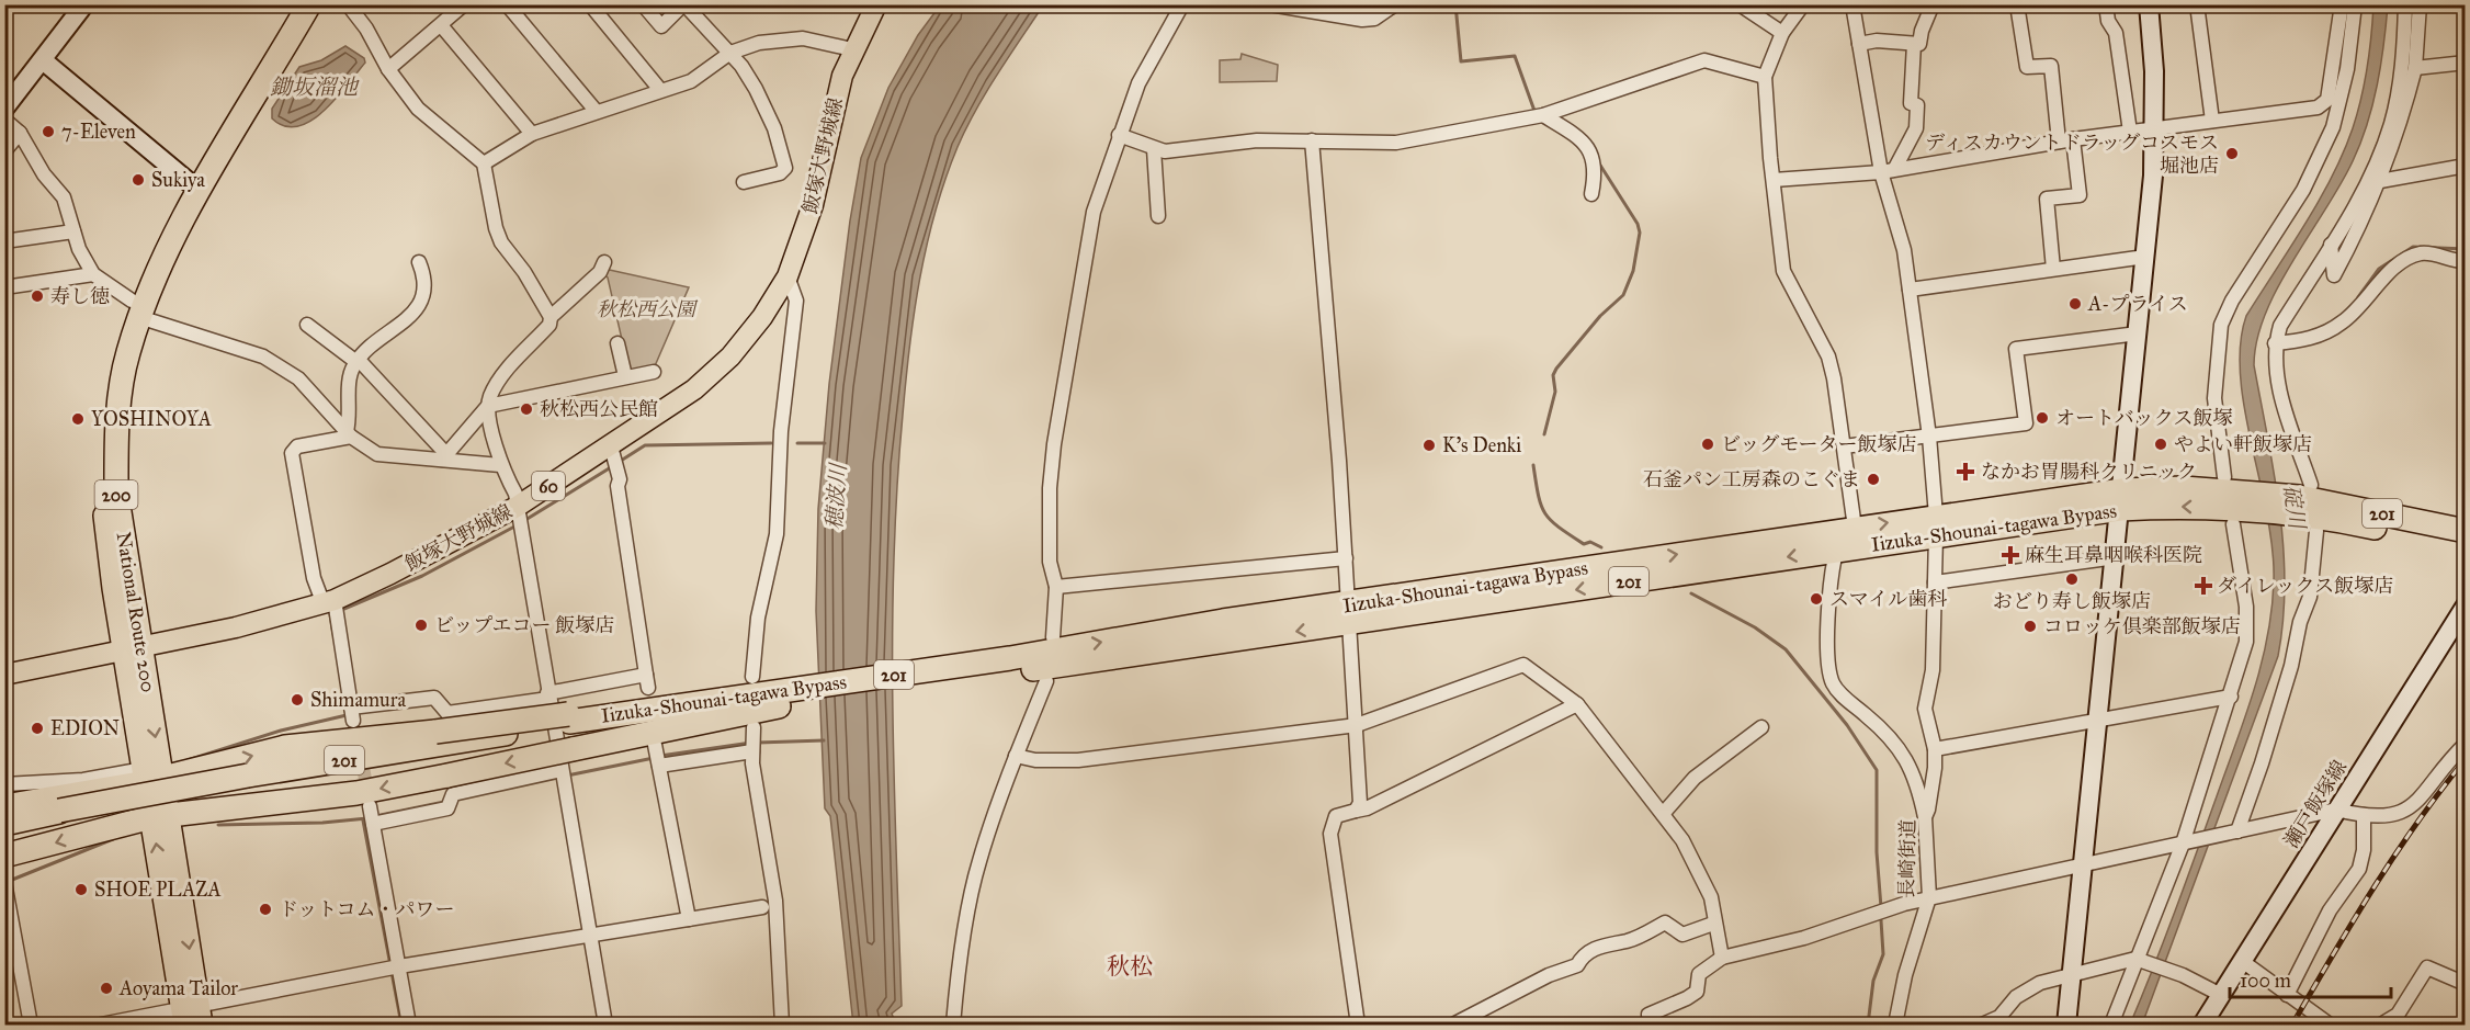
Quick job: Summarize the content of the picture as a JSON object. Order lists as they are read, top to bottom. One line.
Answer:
{"streets":{"highway":["200","201","Iizuka-Shounai-tagawa Bypass","National Route 200"],"main road":["飯塚大野城線","60"],"street":["瀬戸飯塚線","長崎街道"]},"crossings":[["飯塚大野城線","National Route 200"],["201","Iizuka-Shounai-tagawa Bypass"],["201","National Route 200"],["Iizuka-Shounai-tagawa Bypass","National Route 200"],["Iizuka-Shounai-tagawa Bypass","長崎街道"]],"districts":["秋松"],"water":["鋤坂溜池","穂波川","碇川"],"parks":["秋松西公園"],"places":{"other":["7-Eleven","ディスカウントドラッグコスモス 堀池店","Sukiya","寿し徳","A-プライス","秋松西公民館","オートバックス飯塚","YOSHINOYA","ビッグモーター飯塚店","やよい軒飯塚店","K's Denki","石釜パン工房森のこぐま","おどり寿し飯塚店","スマイル歯科","ビップエコー 飯塚店","コロッケ倶楽部飯塚店","Shimamura","EDION","SHOE PLAZA","ドットコム・パワー","Aoyama Tailor"],"health":["なかお胃腸科クリニック","麻生耳鼻咽喉科医院","ダイレックス飯塚店"]},"scale_bar":"100 m"}
